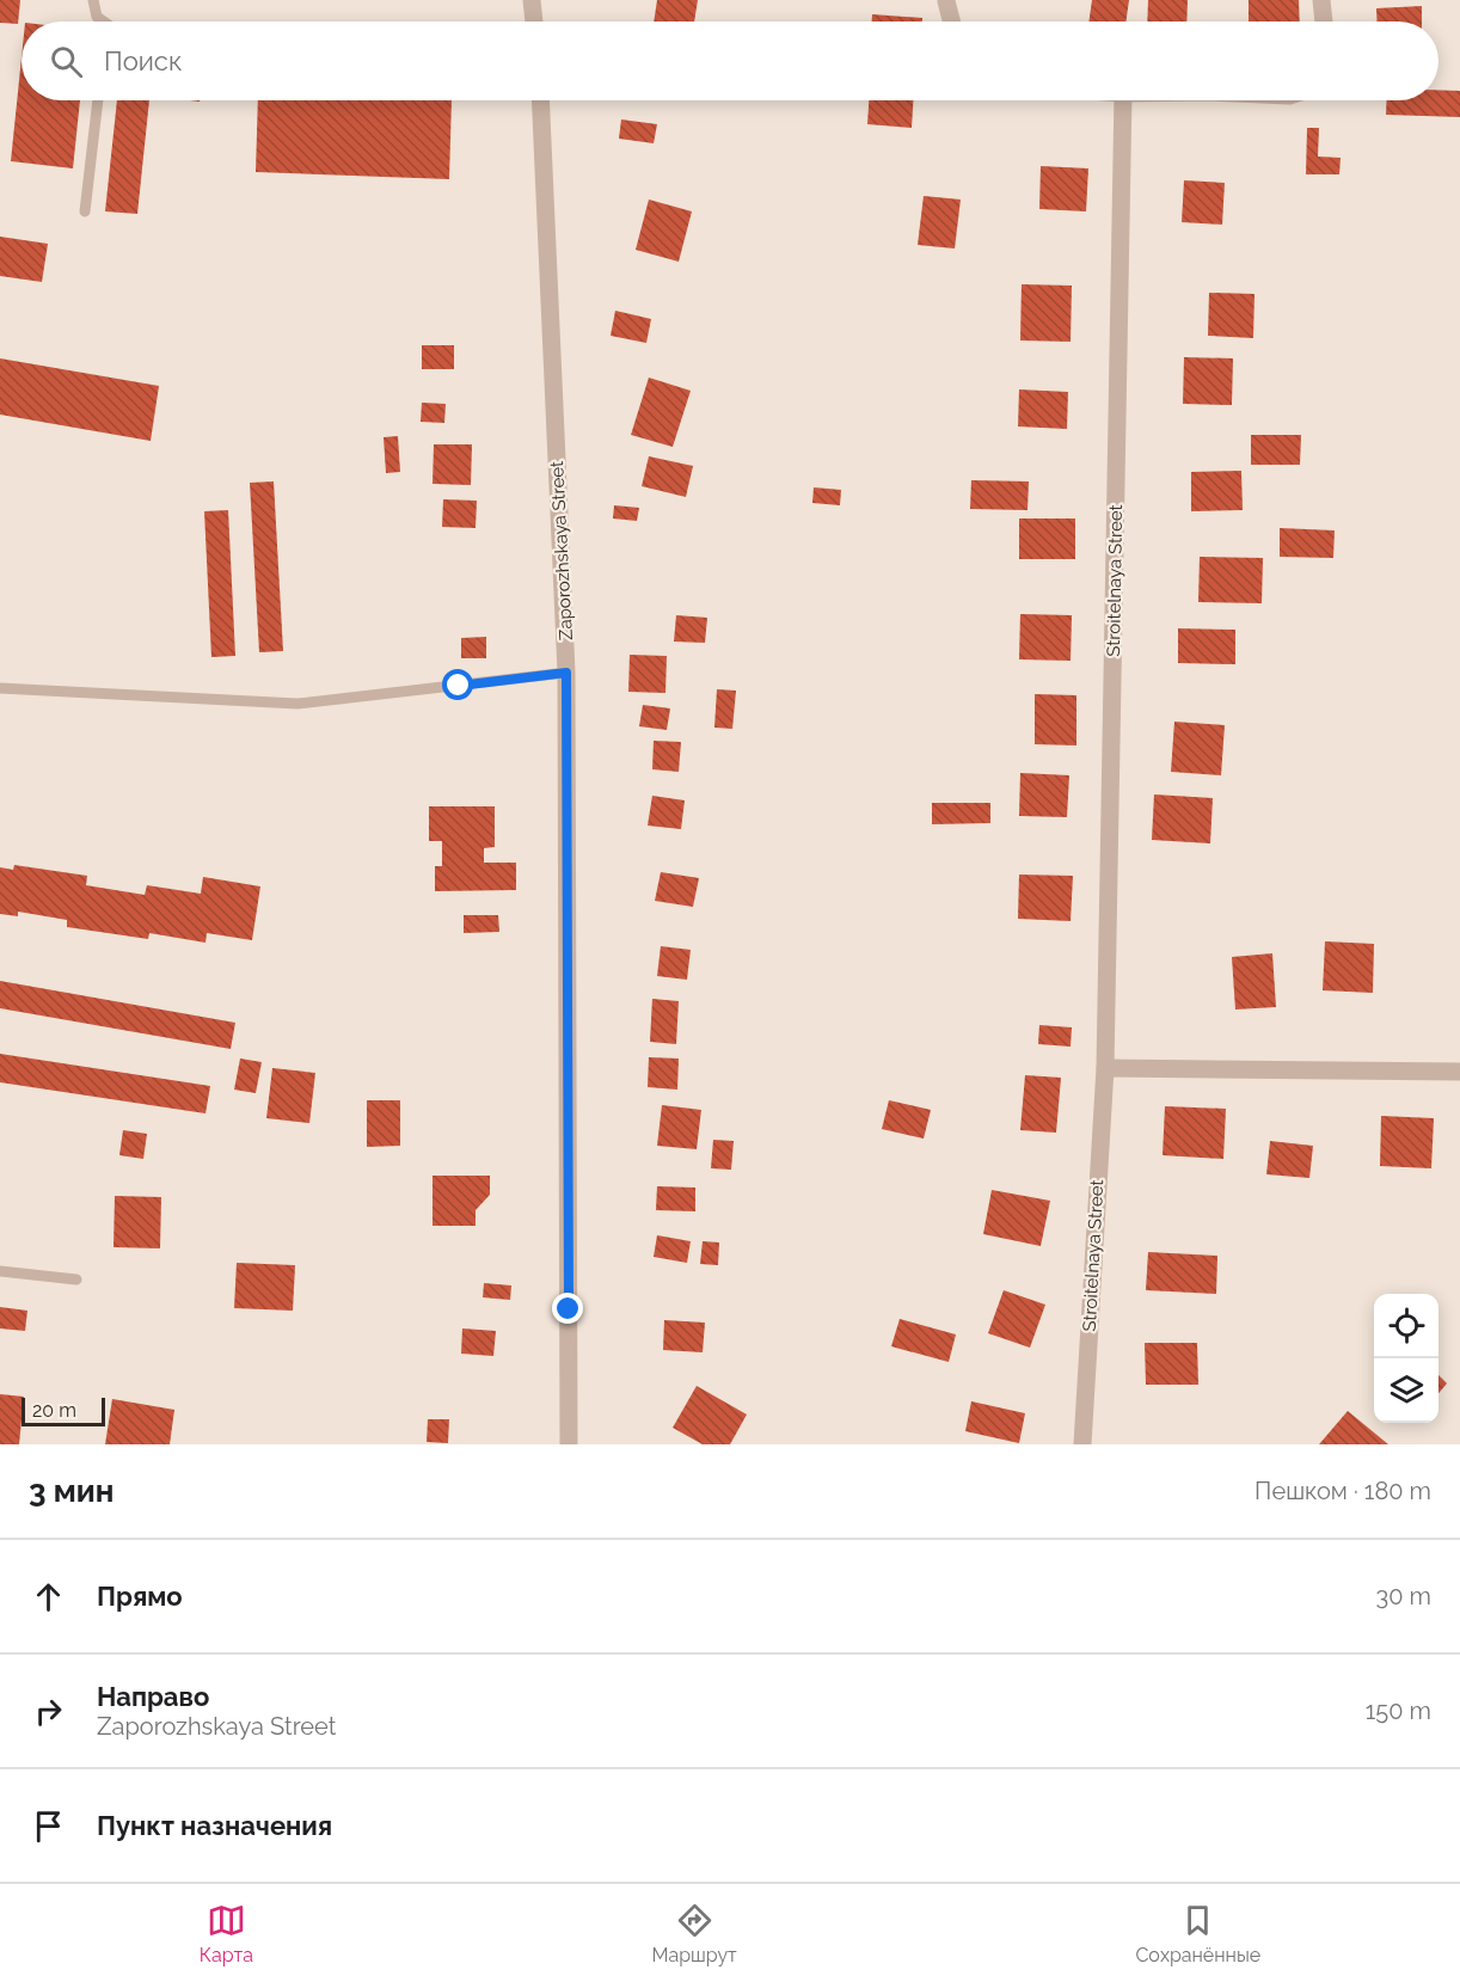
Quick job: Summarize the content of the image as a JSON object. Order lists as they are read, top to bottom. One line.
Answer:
{"streets":{"street":["Zaporozhskaya Street","Stroitelnaya Street"]},"scale_bar":"20 m","page":{"search":"Поиск","scale":"20 m","heading":["3 мин","Пешком · 180 m"],"list":[["Прямо","30 m"],["Направо","Zaporozhskaya Street","150 m"],"Пункт назначения"],"nav":["Карта","Маршрут","Сохранённые"]}}
